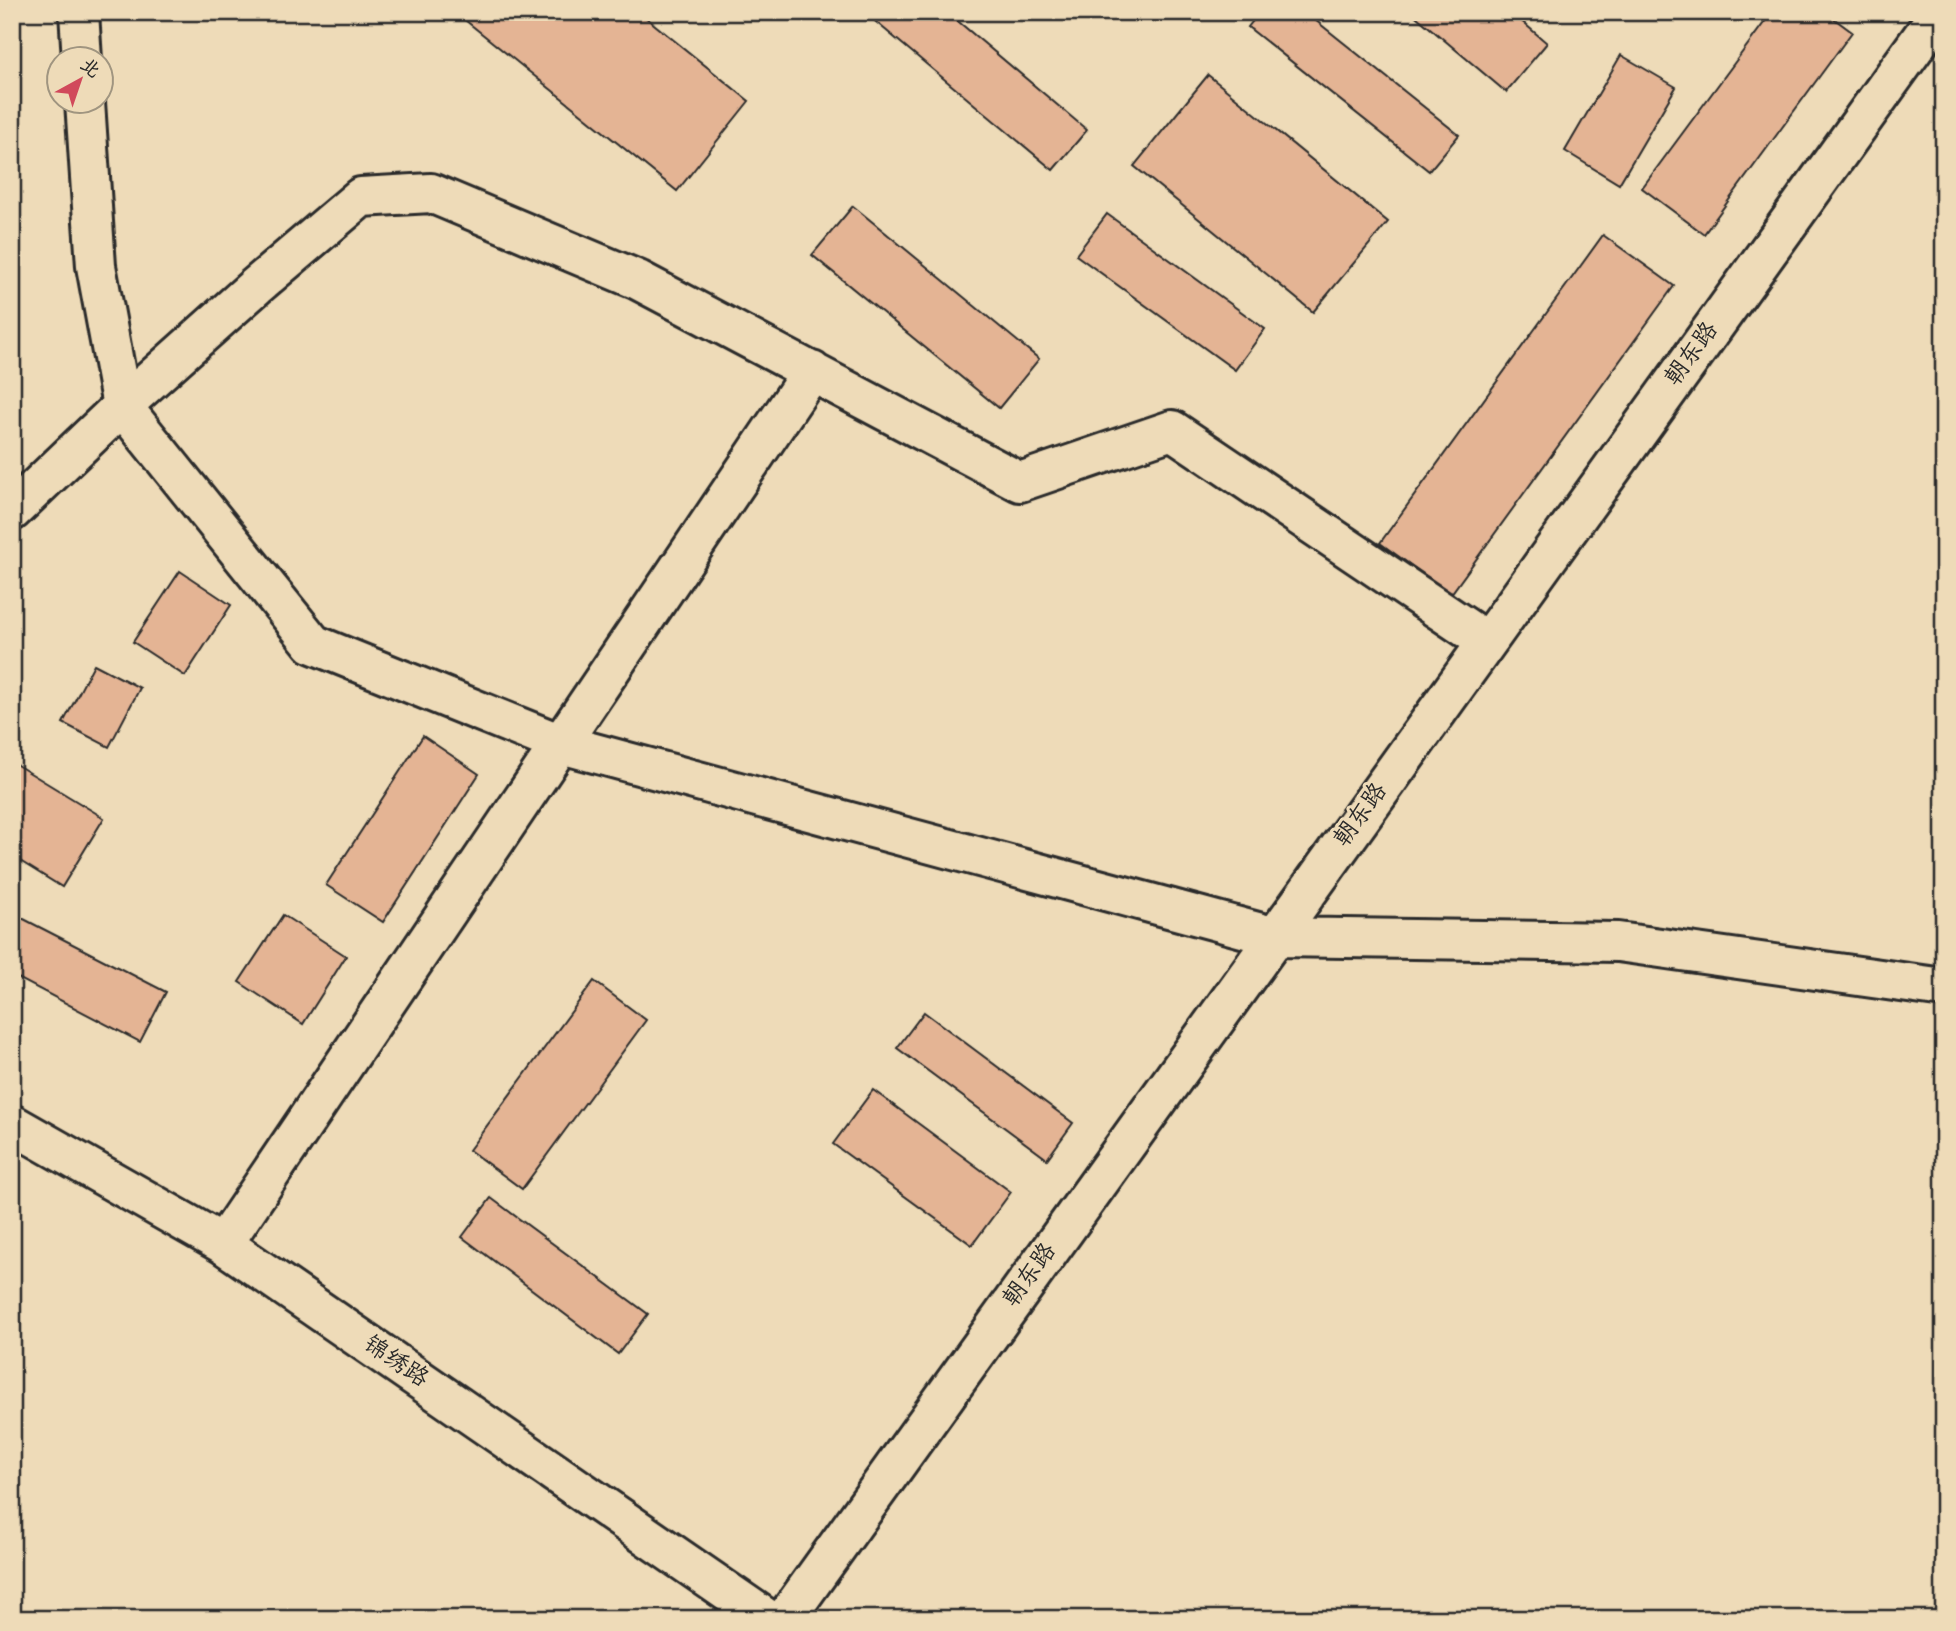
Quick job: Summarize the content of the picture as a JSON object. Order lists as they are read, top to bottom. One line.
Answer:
{"streets":{"street":["朝东路","锦绣路"]},"north":"top right"}
